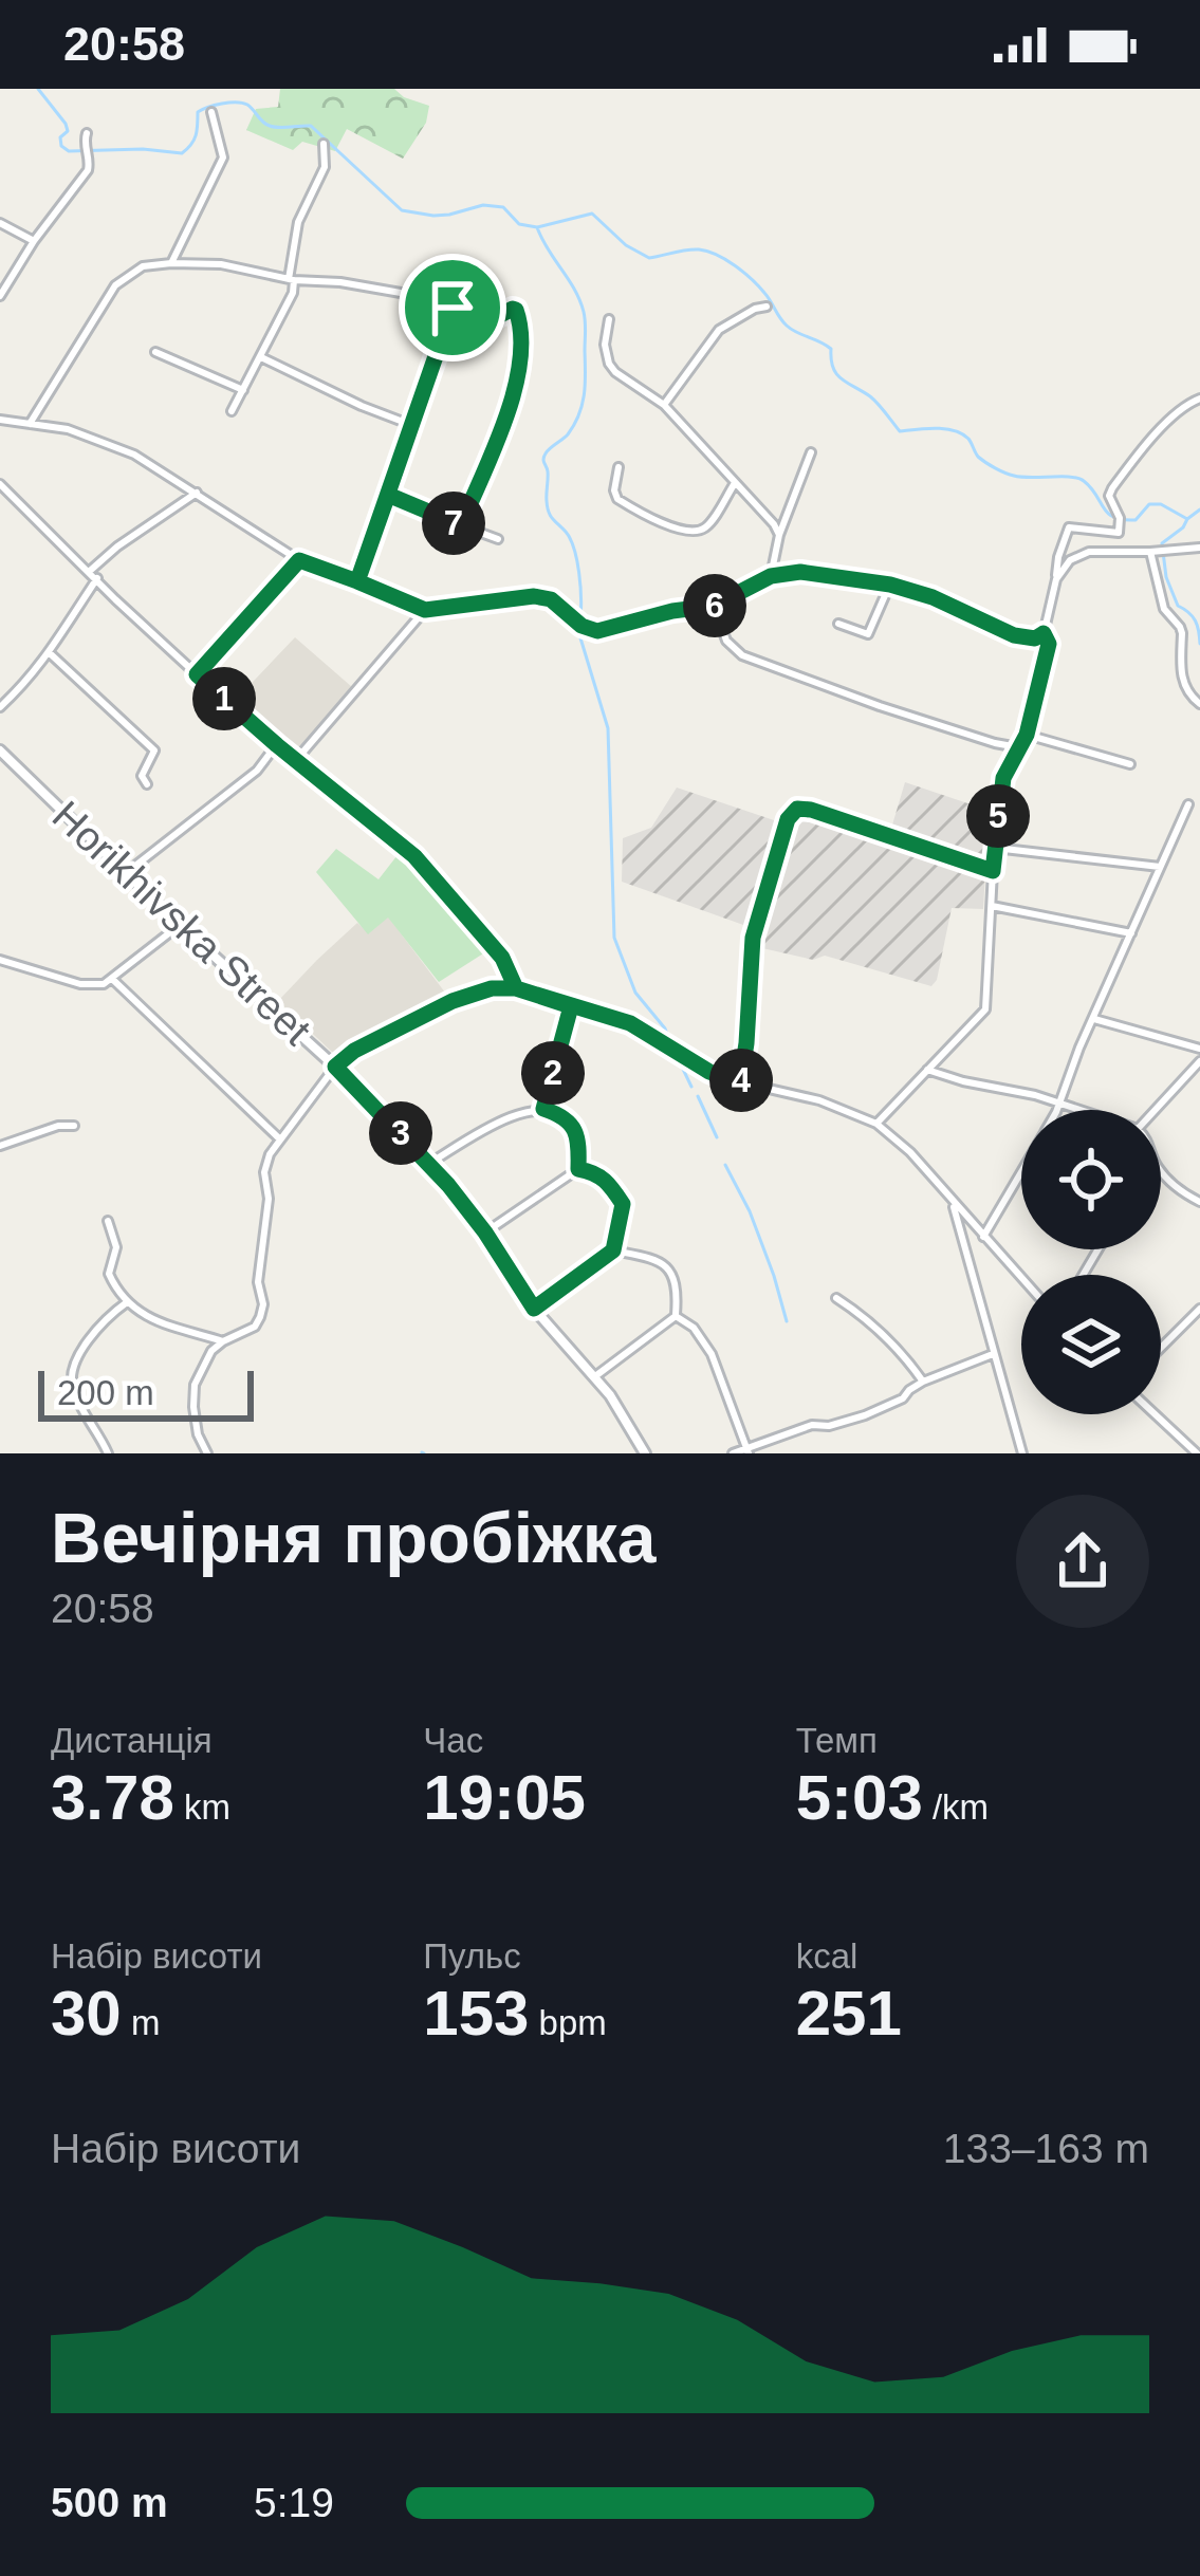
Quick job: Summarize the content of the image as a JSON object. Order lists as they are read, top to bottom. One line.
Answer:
{"streets":{"street":["Horikhivska Street"]},"scale_bar":"200 m","page":{"status":"20:58","pins":["7","6","1","5","2","4","3"],"scale":"200 m","heading":["Вечірня пробіжка","20:58"],"stats":[["Дистанція","3.78 km"],["Час","19:05"],["Темп","5:03 /km"],["Набір висоти","30 m"],["Пульс","153 bpm"],["kcal","251"]],"chart":["Набір висоти","133–163 m"],"list":[{"name":"500 m","note":"5:19"}]}}
